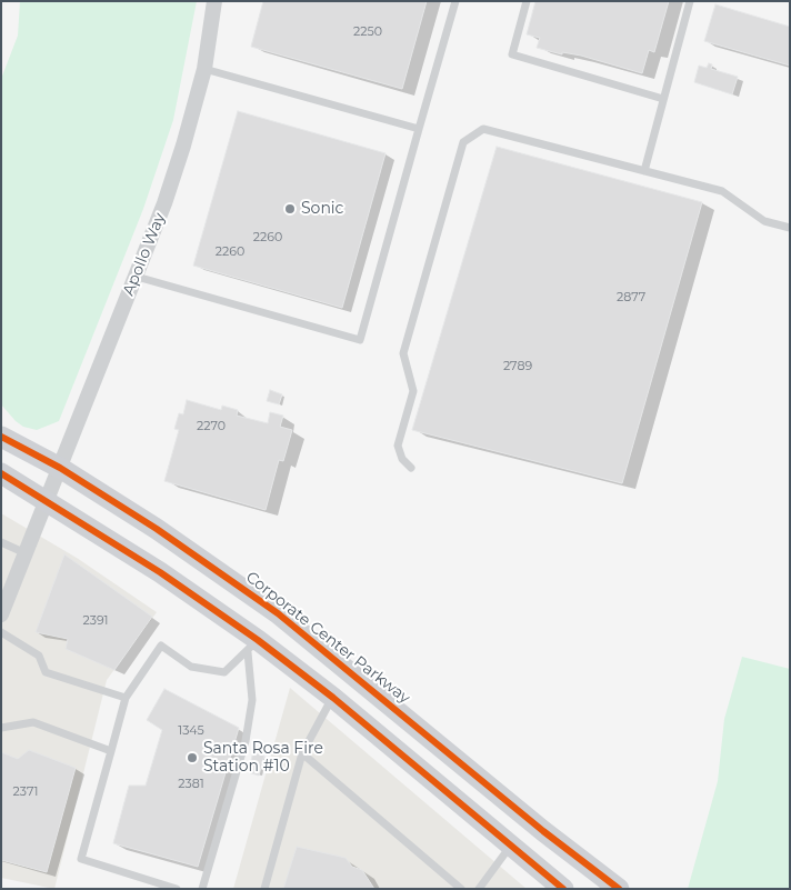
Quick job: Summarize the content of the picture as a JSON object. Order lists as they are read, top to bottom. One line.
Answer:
{"streets":{"street":["Apollo Way","Corporate Center Parkway"]},"crossings":[["Apollo Way","Corporate Center Parkway"]],"places":["Sonic","Santa Rosa Fire Station #10"],"house_numbers":["2250","2260","2260","2877","2789","2270","2391","1345","2381","2371"]}
